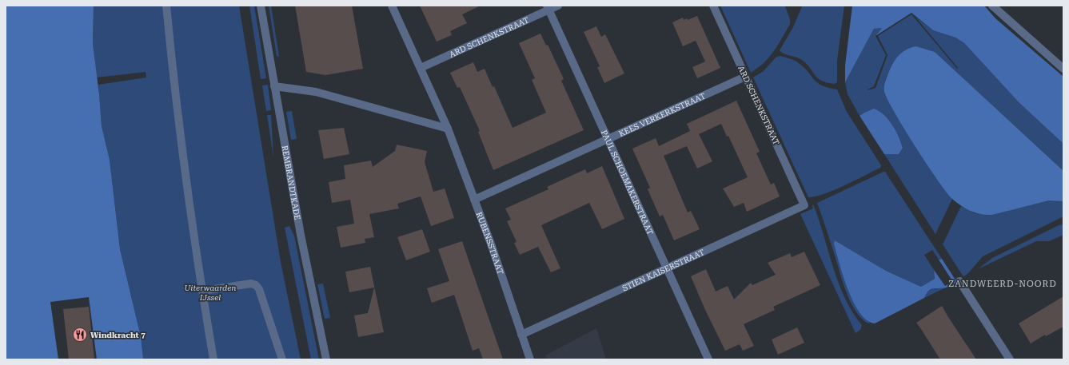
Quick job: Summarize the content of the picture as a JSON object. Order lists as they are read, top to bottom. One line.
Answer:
{"streets":{"street":["ARD SCHENKSTRAAT","KEES VERKERKSTRAAT","REMBRANDTKADE","PAUL SCHOEMAKERSTRAAT","RUBENSSTRAAT","STIEN KAISERSTRAAT"]},"crossings":[["ARD SCHENKSTRAAT","KEES VERKERKSTRAAT"],["ARD SCHENKSTRAAT","PAUL SCHOEMAKERSTRAAT"],["ARD SCHENKSTRAAT","RUBENSSTRAAT"],["ARD SCHENKSTRAAT","STIEN KAISERSTRAAT"],["KEES VERKERKSTRAAT","PAUL SCHOEMAKERSTRAAT"],["KEES VERKERKSTRAAT","RUBENSSTRAAT"],["PAUL SCHOEMAKERSTRAAT","STIEN KAISERSTRAAT"],["RUBENSSTRAAT","STIEN KAISERSTRAAT"]],"districts":["ZANDWEERD-NOORD"],"parks":["Uiterwaarden IJssel"],"places":{"restaurant":["Windkracht 7"]}}
